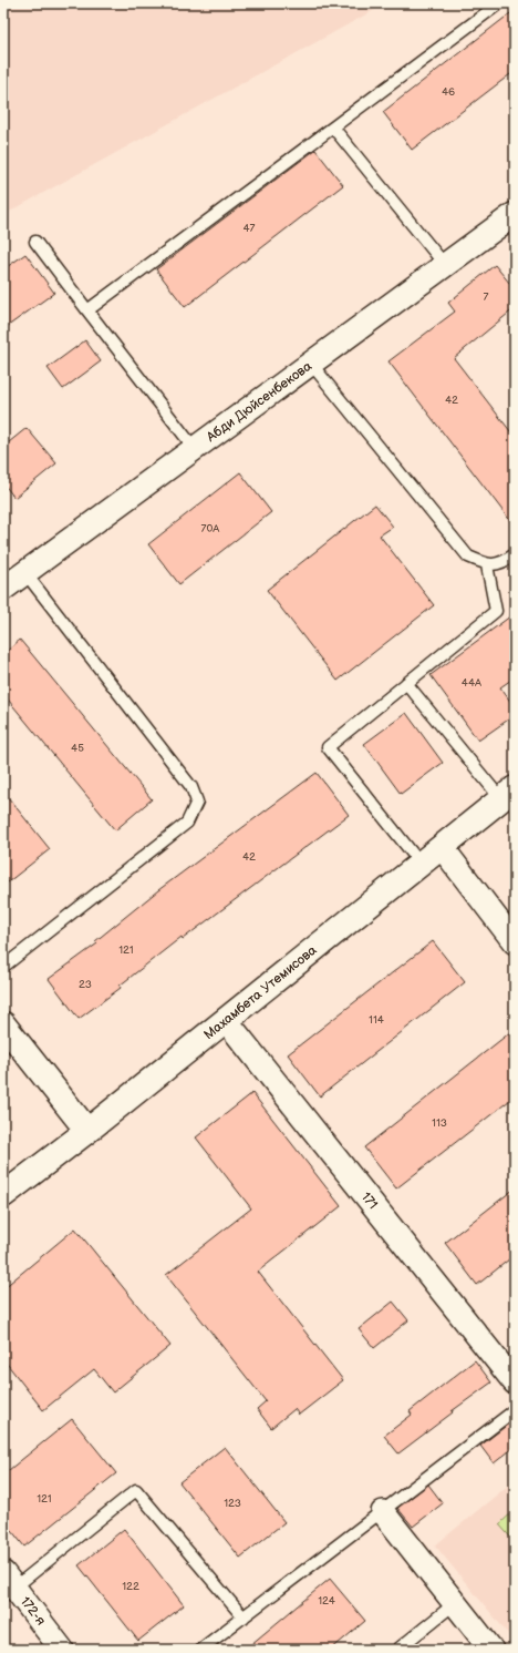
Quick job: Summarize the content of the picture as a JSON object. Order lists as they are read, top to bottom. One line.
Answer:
{"streets":{"street":["Абди Дюйсенбекова","Махамбета Утемисова","171","172-я"]},"crossings":[["Махамбета Утемисова","171"]],"house_numbers":["46","47","7","42","70А","44А","45","42","121","23","114","113","121","123","122","124"]}
